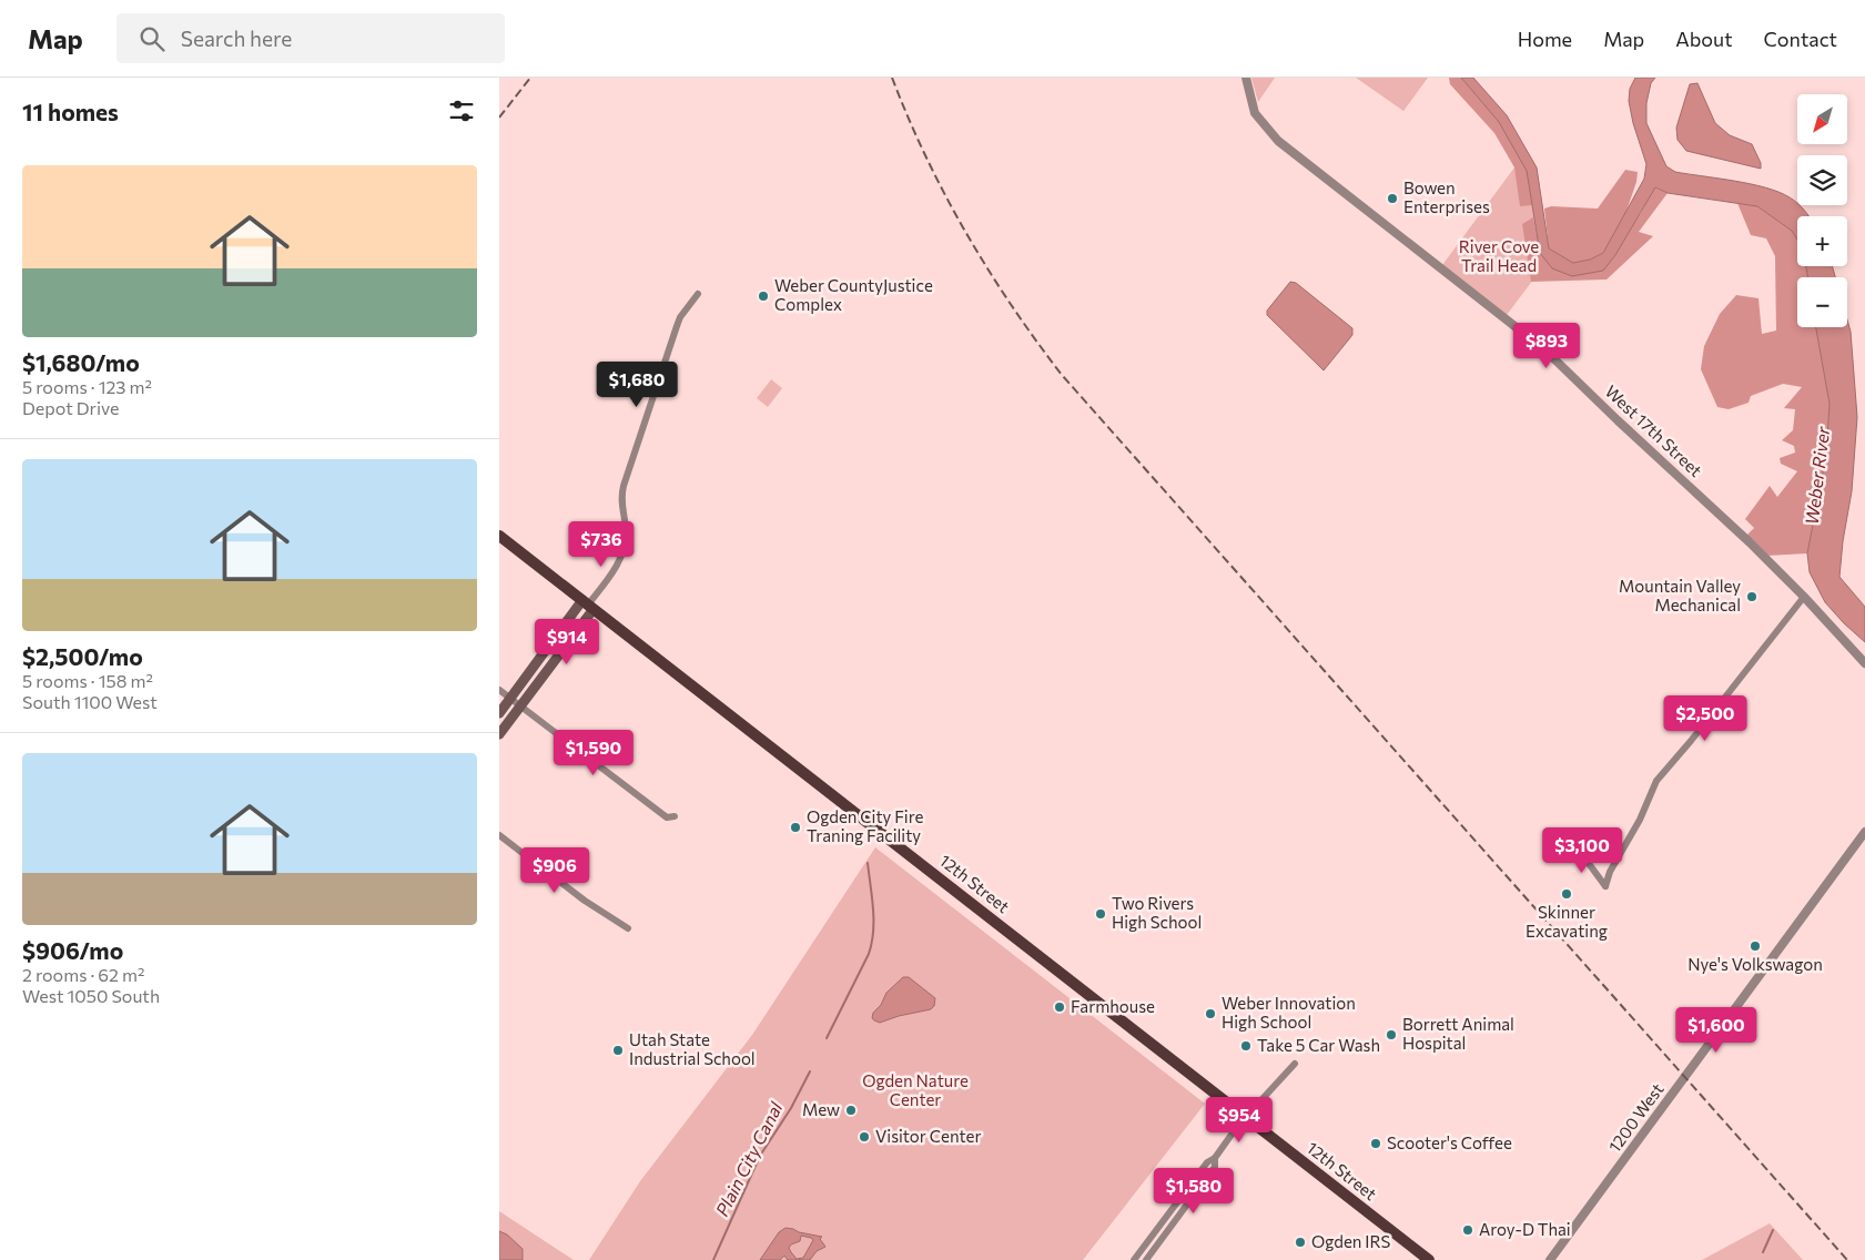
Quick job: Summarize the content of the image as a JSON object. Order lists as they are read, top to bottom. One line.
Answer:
{"streets":{"main road":["12th Street"],"street":["West 17th Street","1200 West"]},"water":["Weber River","Plain City Canal"],"parks":["River Cove Trail Head","Ogden Nature Center"],"places":["Bowen Enterprises","Weber CountyJustice Complex","Mountain Valley Mechanical","Ogden City Fire Traning Facility","Skinner Excavating","Two Rivers High School","Nye's Volkswagon","Farmhouse","Weber Innovation High School","Borrett Animal Hospital","Take 5 Car Wash","Utah State Industrial School","Mew","Visitor Center","Scooter's Coffee","Aroy-D Thai","Ogden IRS"],"north":"bottom left","page":{"header":"Map","search":"Search here","nav":["Home","Map","About","Contact"],"heading":"11 homes","map_buttons":["+","−"],"list":[{"name":"$1,680/mo","note":"5 rooms · 123 m² · Depot Drive"},{"name":"$2,500/mo","note":"5 rooms · 158 m² · South 1100 West"},{"name":"$906/mo","note":"2 rooms · 62 m² · West 1050 South"}],"price":["$893","$1,680","$736","$914","$2,500","$1,590","$3,100","$906","$1,600","$954","$1,580"]}}
